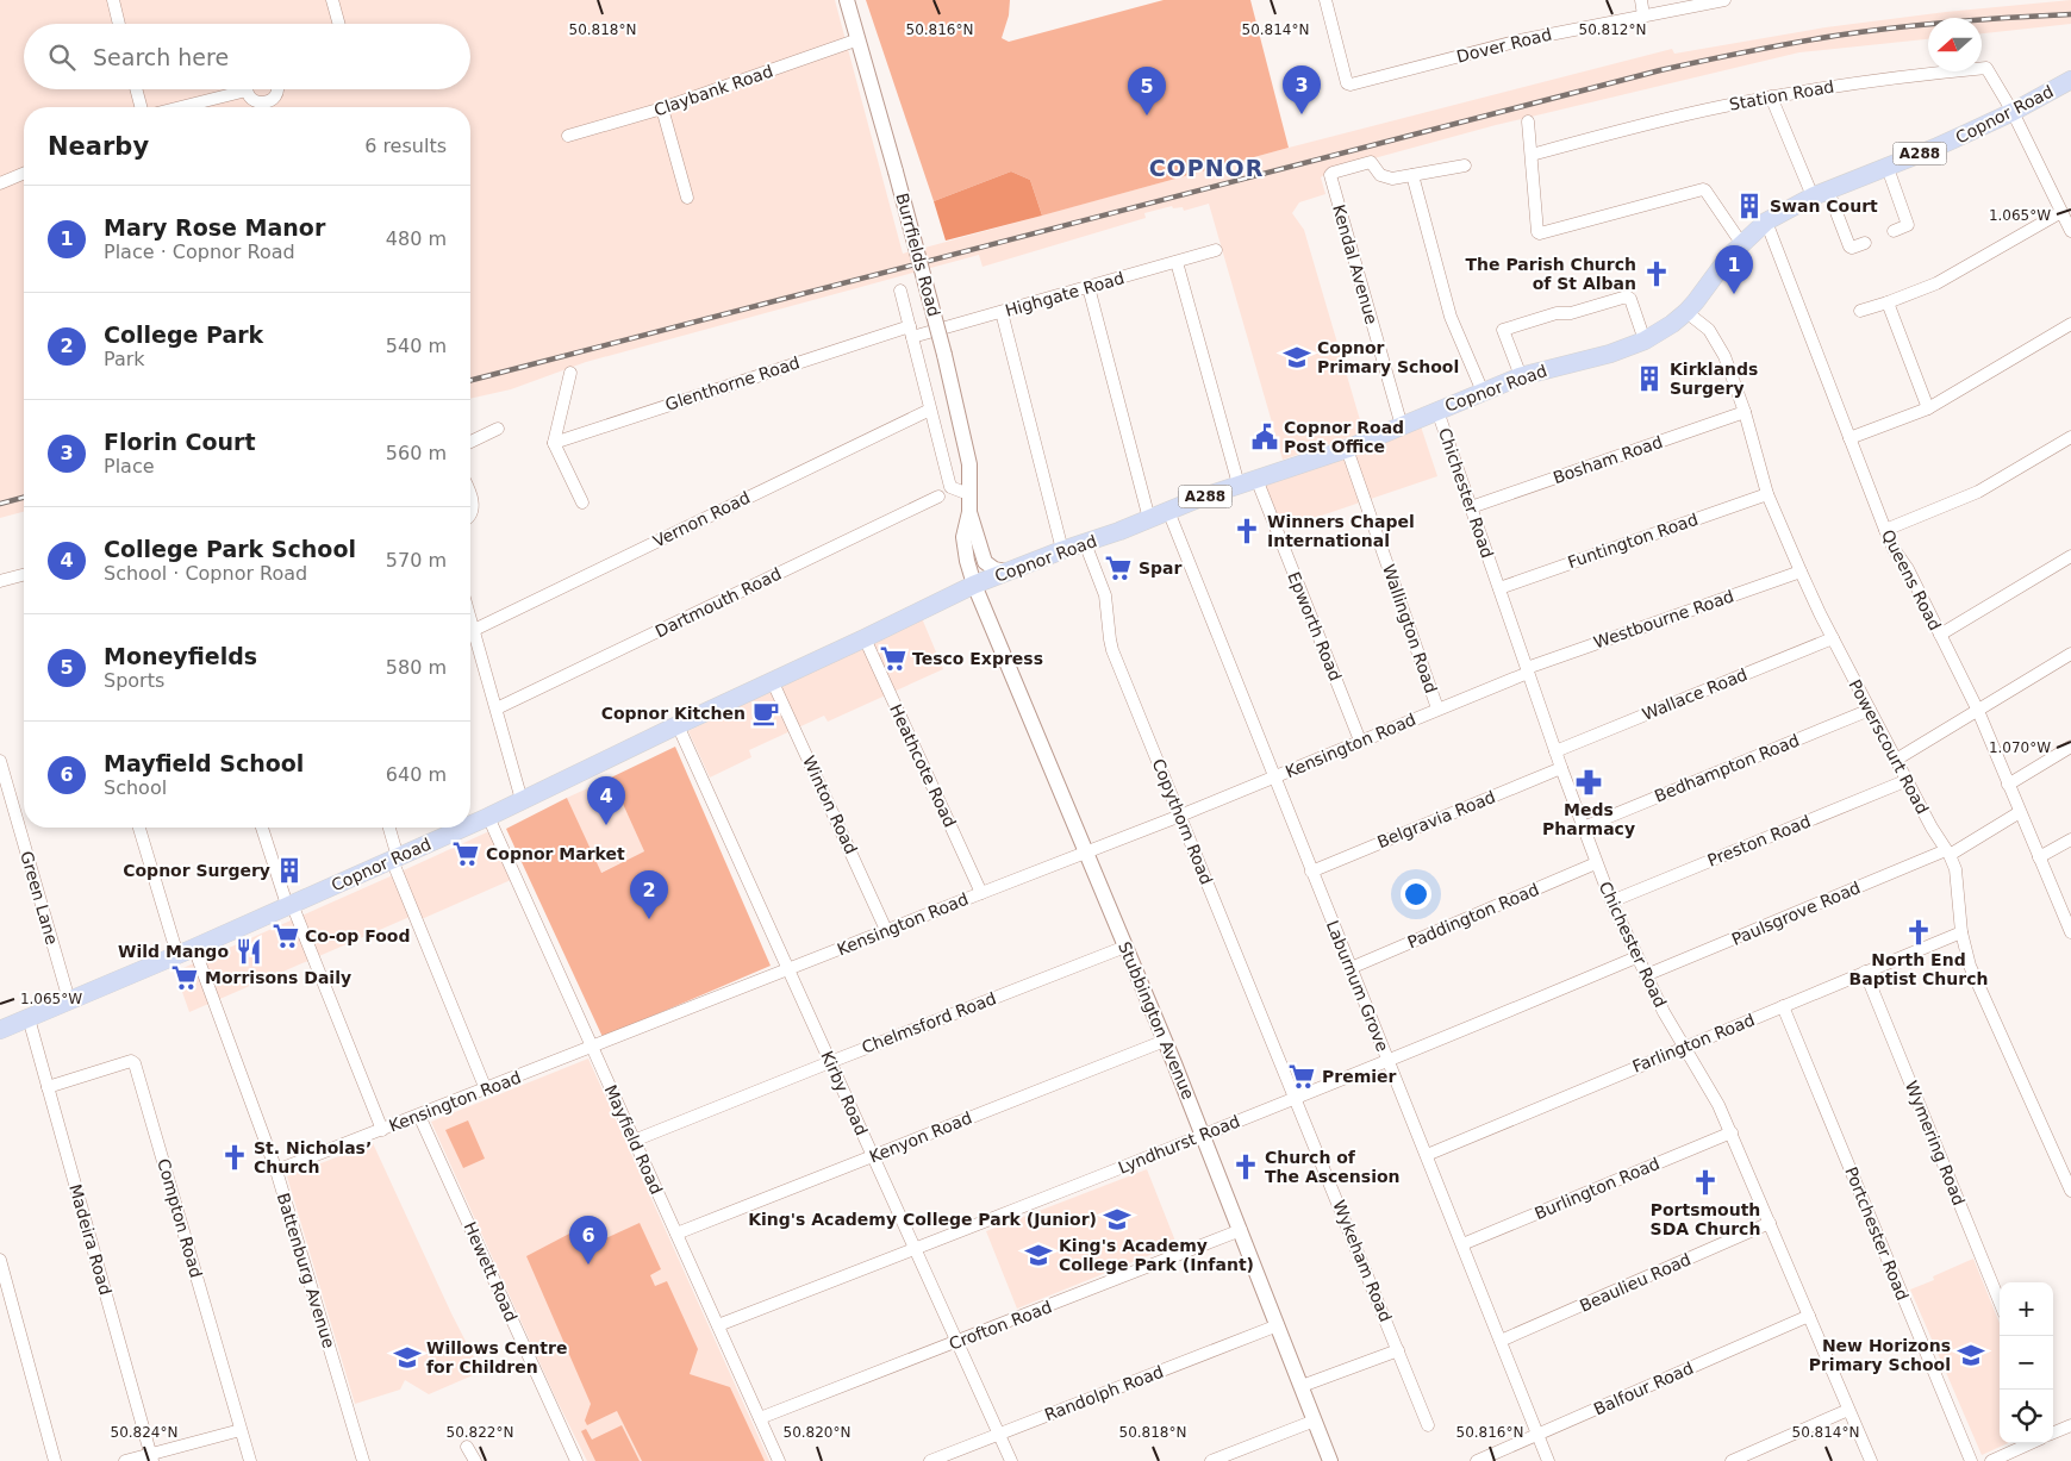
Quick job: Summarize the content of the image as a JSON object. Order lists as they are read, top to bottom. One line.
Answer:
{"streets":{"main road":["Copnor Road","A288"],"street":["Dover Road","Claybank Road","Station Road","Burrfields Road","Kendal Avenue","Highgate Road","Glenthorne Road","Bosham Road","Chichester Road","Vernon Road","Funtington Road","Queens Road","Dartmouth Road","Westbourne Road","Epworth Road","Wallington Road","Wallace Road","Kensington Road","Powerscourt Road","Heathcote Road","Bedhampton Road","Winton Road","Belgravia Road","Copythorn Road","Preston Road","Green Lane","Paulsgrove Road","Paddington Road","Laburnum Grove","Stubbington Avenue","Chelmsford Road","Farlington Road","Kirby Road","Kenyon Road","Mayfield Road","Wymering Road","Lyndhurst Road","Burlington Road","Compton Road","Portchester Road","Madeira Road","Wykeham Road","Battenburg Avenue","Hewett Road","Beaulieu Road","Crofton Road","Balfour Road","Randolph Road"]},"crossings":[["Claybank Road","Burrfields Road"],["Station Road","Copnor Road"],["Copnor Road","Burrfields Road"],["Copnor Road","Kendal Avenue"],["Copnor Road","Chichester Road"],["Copnor Road","Queens Road"],["Copnor Road","Epworth Road"],["Copnor Road","Wallington Road"],["Copnor Road","Powerscourt Road"],["Copnor Road","Heathcote Road"],["Copnor Road","Winton Road"],["Copnor Road","Copythorn Road"],["Copnor Road","Green Lane"],["Copnor Road","Laburnum Grove"],["Copnor Road","Stubbington Avenue"],["Copnor Road","Kirby Road"],["Copnor Road","Mayfield Road"],["Copnor Road","Madeira Road"],["Copnor Road","Battenburg Avenue"],["Burrfields Road","Stubbington Avenue"],["Highgate Road","Glenthorne Road"],["Bosham Road","Chichester Road"],["Bosham Road","Powerscourt Road"],["Chichester Road","Funtington Road"],["Chichester Road","Westbourne Road"],["Chichester Road","Wallace Road"],["Chichester Road","Kensington Road"],["Chichester Road","Bedhampton Road"],["Chichester Road","Belgravia Road"],["Chichester Road","Preston Road"],["Chichester Road","Paulsgrove Road"],["Chichester Road","Paddington Road"],["Chichester Road","Farlington Road"],["Chichester Road","Lyndhurst Road"],["Chichester Road","Burlington Road"],["Chichester Road","Beaulieu Road"],["Chichester Road","Balfour Road"],["Funtington Road","Powerscourt Road"],["Queens Road","Paulsgrove Road"],["Westbourne Road","Kensington Road"],["Westbourne Road","Powerscourt Road"],["Epworth Road","Kensington Road"],["Wallington Road","Kensington Road"],["Wallace Road","Powerscourt Road"],["Kensington Road","Heathcote Road"],["Kensington Road","Winton Road"],["Kensington Road","Copythorn Road"],["Kensington Road","Laburnum Grove"],["Kensington Road","Stubbington Avenue"],["Kensington Road","Kirby Road"],["Kensington Road","Mayfield Road"],["Kensington Road","Battenburg Avenue"],["Kensington Road","Hewett Road"],["Powerscourt Road","Bedhampton Road"],["Powerscourt Road","Preston Road"],["Powerscourt Road","Paulsgrove Road"],["Powerscourt Road","Farlington Road"],["Belgravia Road","Laburnum Grove"],["Copythorn Road","Lyndhurst Road"],["Copythorn Road","Wykeham Road"],["Paddington Road","Laburnum Grove"],["Laburnum Grove","Farlington Road"],["Laburnum Grove","Lyndhurst Road"],["Laburnum Grove","Burlington Road"],["Laburnum Grove","Beaulieu Road"],["Laburnum Grove","Balfour Road"],["Stubbington Avenue","Chelmsford Road"],["Stubbington Avenue","Kenyon Road"],["Stubbington Avenue","Lyndhurst Road"],["Stubbington Avenue","Crofton Road"],["Stubbington Avenue","Randolph Road"],["Chelmsford Road","Kirby Road"],["Chelmsford Road","Mayfield Road"],["Farlington Road","Wymering Road"],["Farlington Road","Portchester Road"],["Kirby Road","Kenyon Road"],["Kirby Road","Lyndhurst Road"],["Kirby Road","Crofton Road"],["Kirby Road","Randolph Road"],["Kenyon Road","Mayfield Road"],["Mayfield Road","Lyndhurst Road"],["Mayfield Road","Crofton Road"],["Lyndhurst Road","Wykeham Road"],["Compton Road","Madeira Road"]],"districts":["COPNOR"],"places":{"building":["Swan Court","Kirklands Surgery","Copnor Surgery"],"church":["The Parish Church of St Alban","Winners Chapel International","North End Baptist Church","St. Nicholas’ Church","Church of The Ascension","Portsmouth SDA Church"],"school or university":["Copnor Primary School","King's Academy College Park (Junior)","King's Academy College Park (Infant)","New Horizons Primary School","Willows Centre for Children"],"public building":["Copnor Road Post Office"],"supermarket":["Spar","Tesco Express","Copnor Market","Co-op Food","Morrisons Daily","Premier"],"cafe":["Copnor Kitchen"],"pharmacy":["Meds Pharmacy"],"restaurant":["Wild Mango"]},"north":"left","page":{"search":"Search here","pins":["3","5","1","4","2","6"],"heading":["Nearby","6 results"],"list":[{"mark":"1","name":"Mary Rose Manor","note":"Place · Copnor Road","value":"480 m"},{"mark":"2","name":"College Park","note":"Park","value":"540 m"},{"mark":"3","name":"Florin Court","note":"Place","value":"560 m"},{"mark":"4","name":"College Park School","note":"School · Copnor Road","value":"570 m"},{"mark":"5","name":"Moneyfields","note":"Sports","value":"580 m"},{"mark":"6","name":"Mayfield School","note":"School","value":"640 m"}],"map_buttons":["+","−"]},"coordinates":["50.818°N","50.816°N","50.814°N","50.812°N","1.065°W","1.070°W","50.824°N","50.822°N","50.820°N"]}
